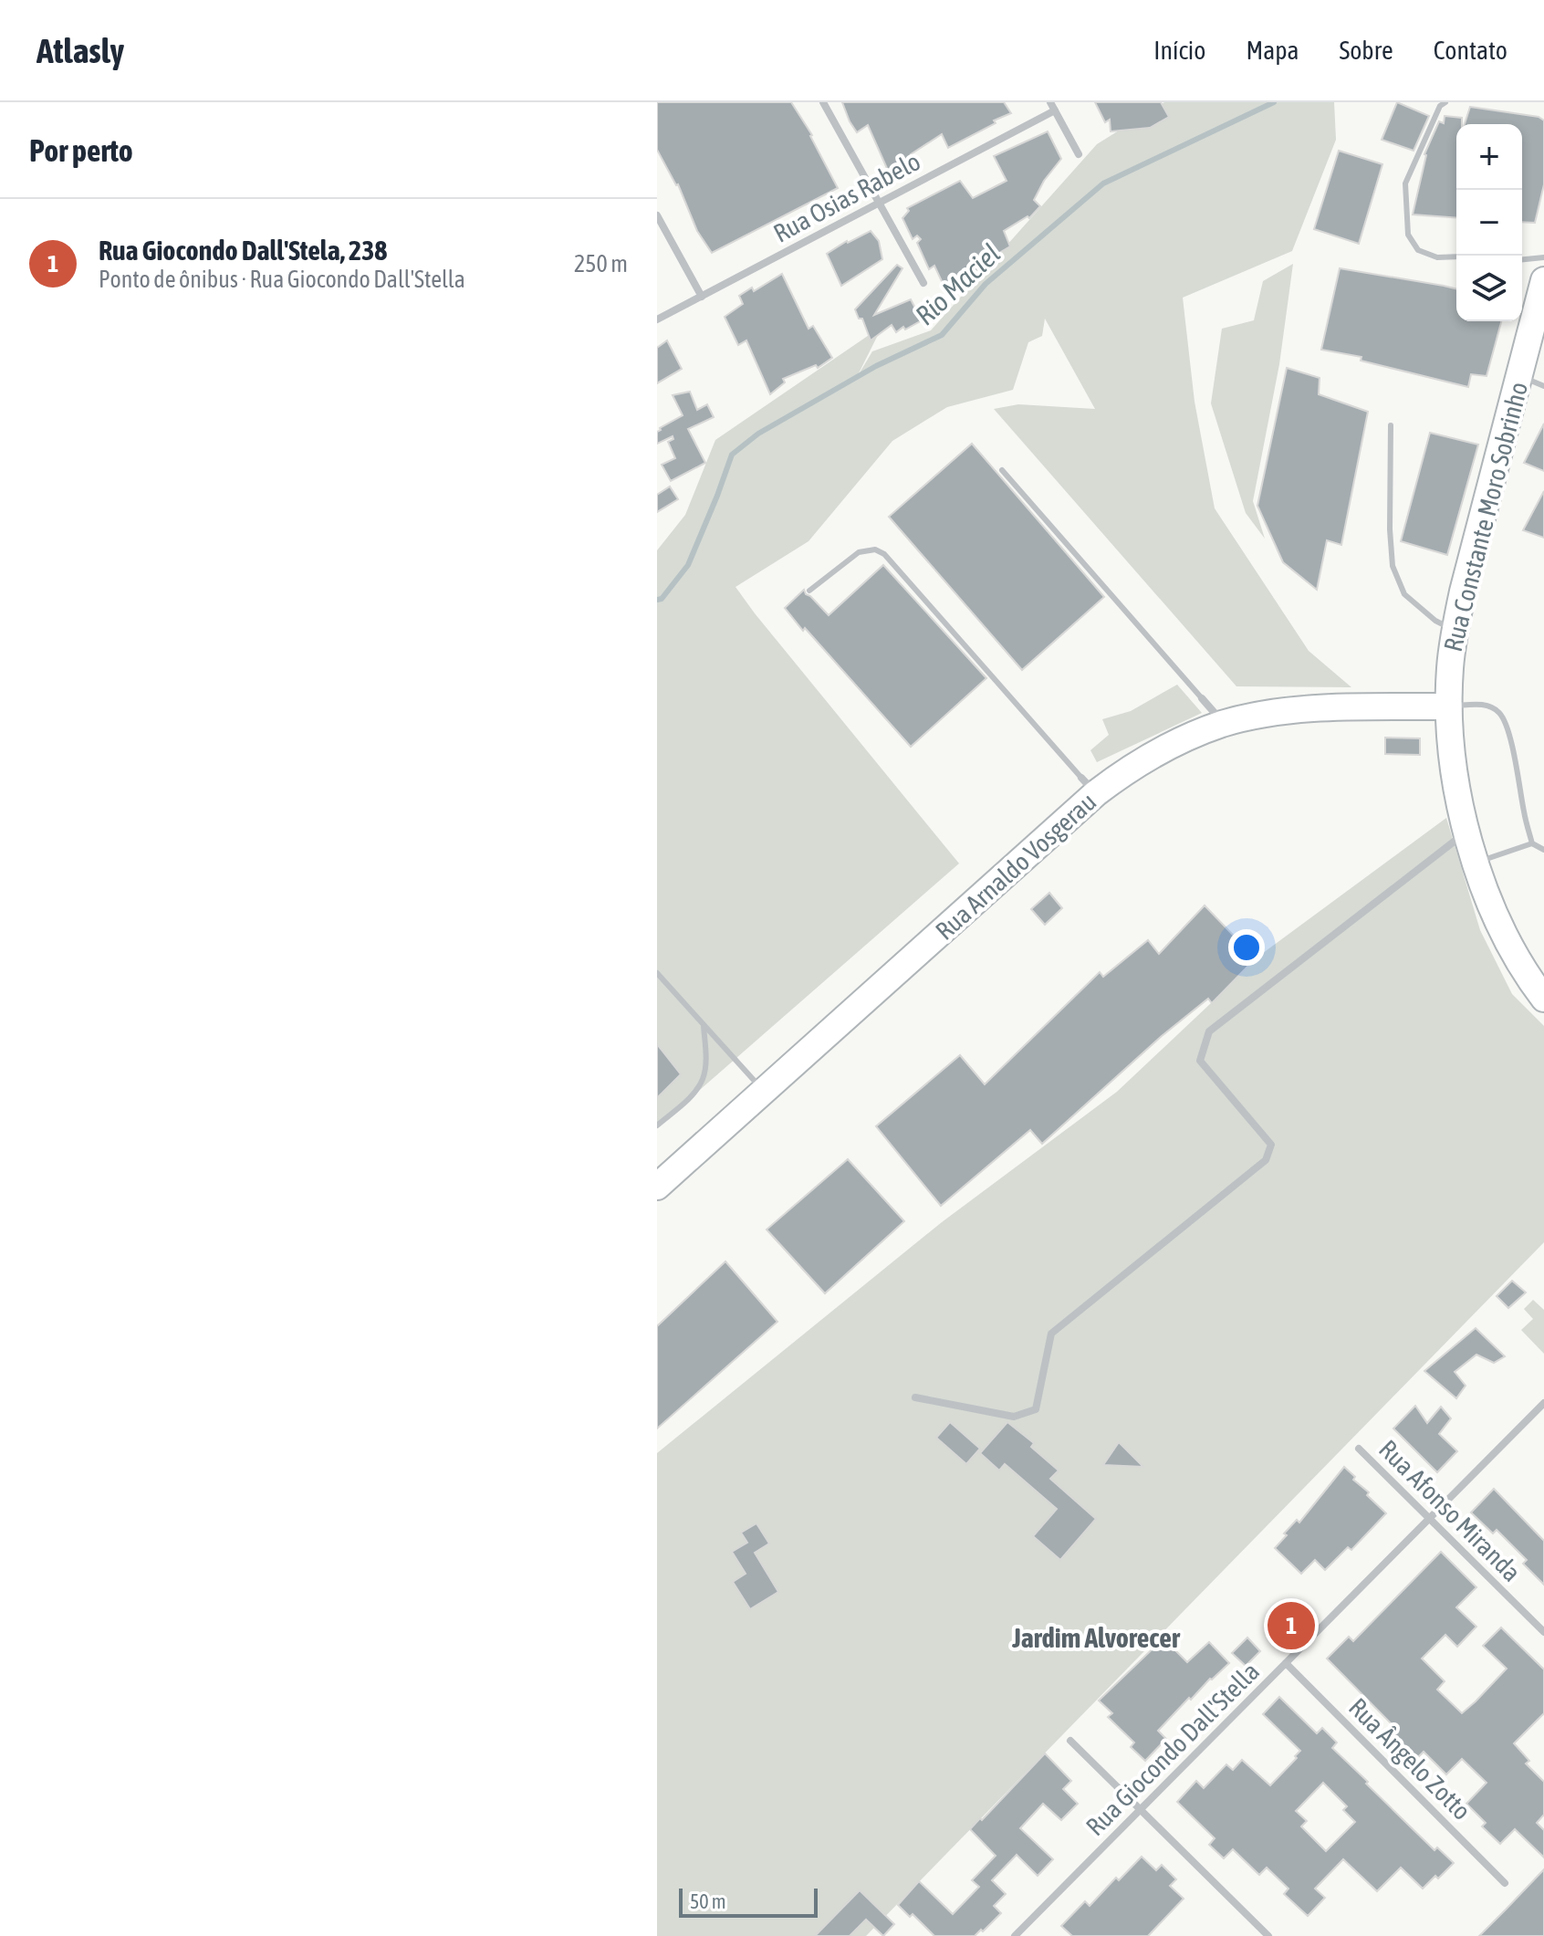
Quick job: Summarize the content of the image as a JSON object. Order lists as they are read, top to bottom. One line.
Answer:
{"streets":{"street":["Rua Osias Rabelo","Rua Constante Moro Sobrinho","Rua Arnaldo Vosgerau","Rua Afonso Miranda","Rua Giocondo Dall'Stella","Rua Ângelo Zotto"]},"crossings":[["Rua Constante Moro Sobrinho","Rua Arnaldo Vosgerau"],["Rua Afonso Miranda","Rua Giocondo Dall'Stella"],["Rua Giocondo Dall'Stella","Rua Ângelo Zotto"]],"districts":["Jardim Alvorecer"],"water":["Rio Maciel"],"scale_bar":"50 m","page":{"header":"Atlasly","nav":["Início","Mapa","Sobre","Contato"],"heading":"Por perto","map_buttons":["+","−"],"list":[{"mark":"1","name":"Rua Giocondo Dall'Stela, 238","note":"Ponto de ônibus · Rua Giocondo Dall'Stella","value":"250 m"}],"pins":"1","scale":"50 m"}}
